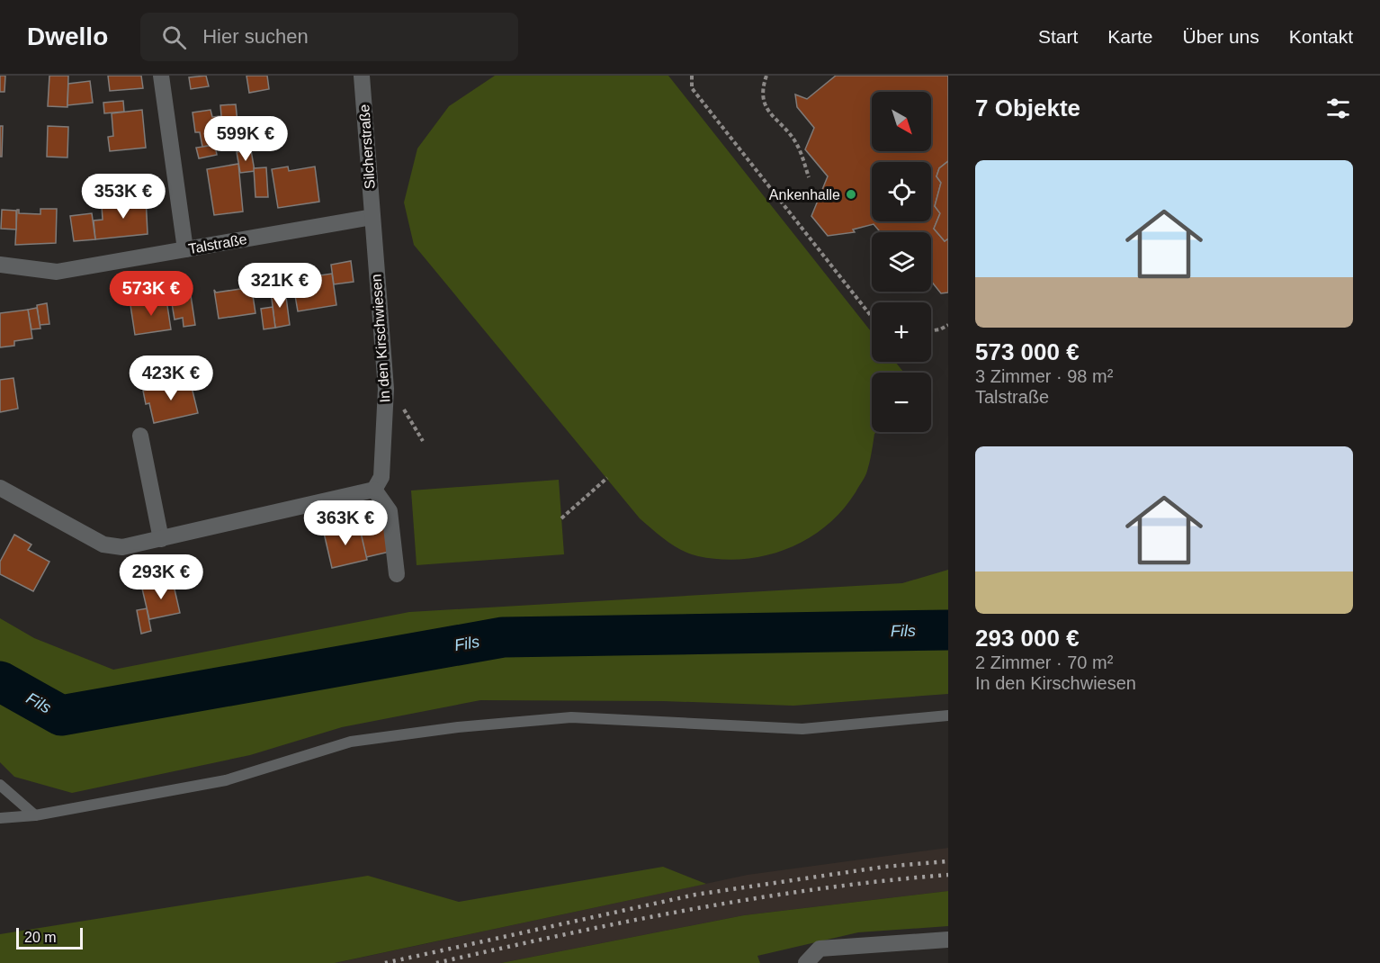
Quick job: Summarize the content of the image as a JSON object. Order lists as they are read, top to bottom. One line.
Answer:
{"streets":{"street":["Silcherstraße","Talstraße","In den Kirschwiesen"]},"crossings":[["Silcherstraße","Talstraße"],["Silcherstraße","In den Kirschwiesen"],["Talstraße","In den Kirschwiesen"]],"water":["Fils"],"places":["Ankenhalle"],"scale_bar":"20 m","north":"bottom right","page":{"header":"Dwello","search":"Hier suchen","nav":["Start","Karte","Über uns","Kontakt"],"heading":"7 Objekte","map_buttons":["+","−"],"price":["599K €","353K €","321K €","573K €","423K €","363K €","293K €"],"list":[{"name":"573 000 €","note":"3 Zimmer · 98 m² · Talstraße"},{"name":"293 000 €","note":"2 Zimmer · 70 m² · In den Kirschwiesen"}],"scale":"20 m"}}
